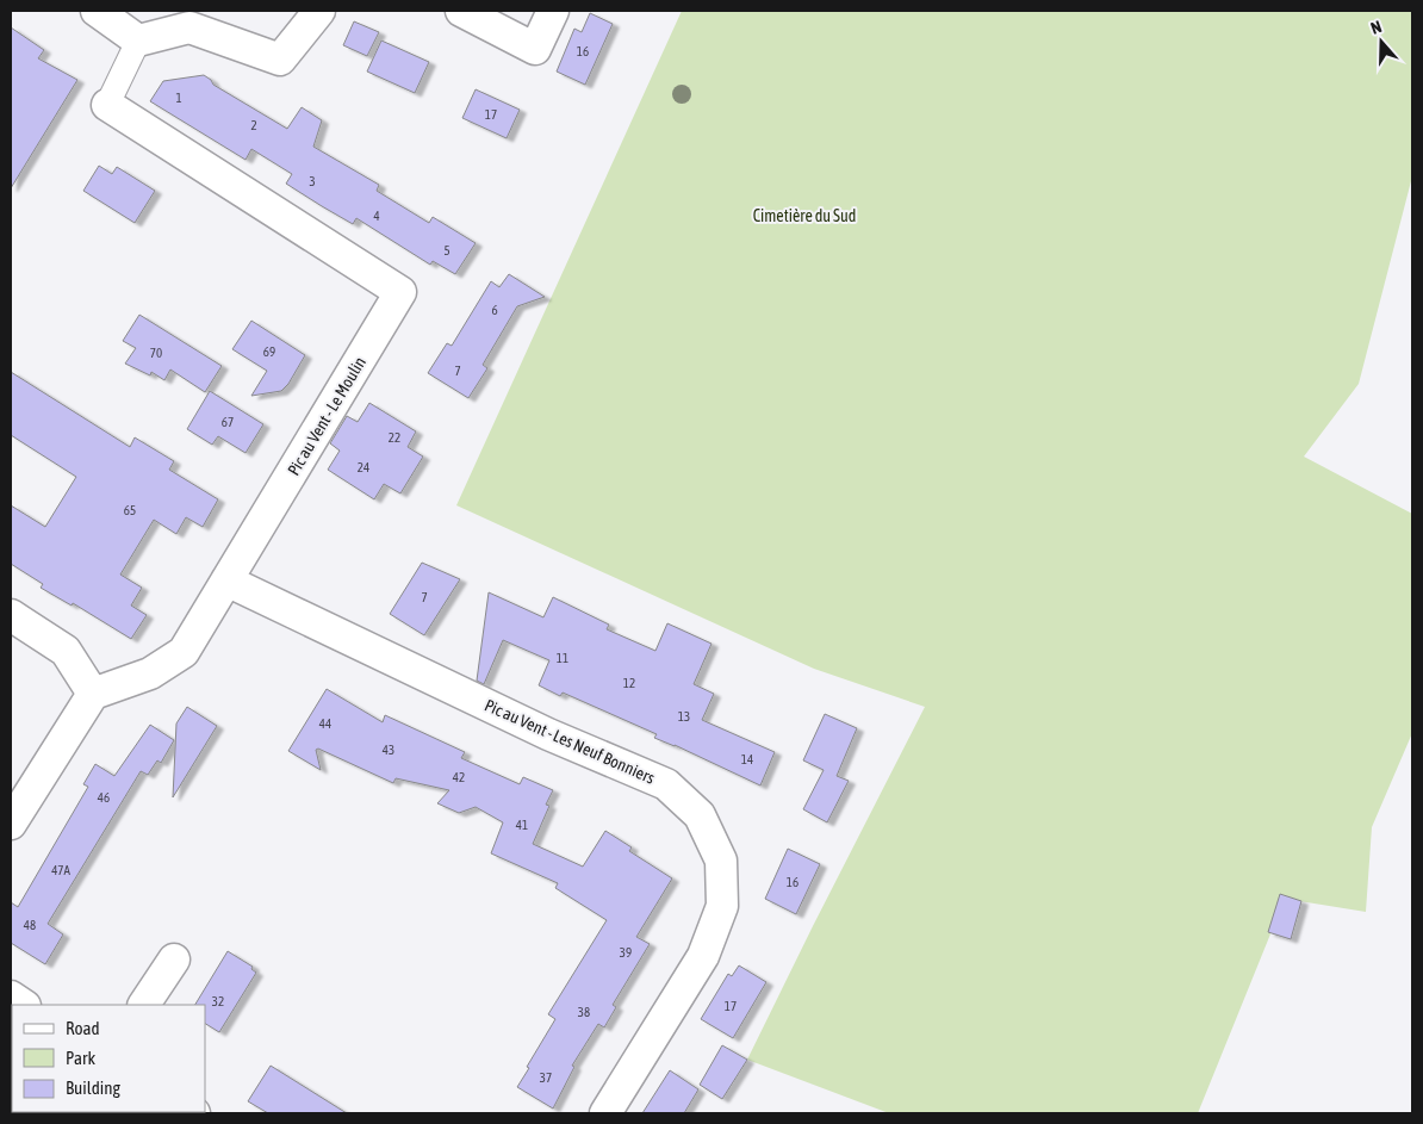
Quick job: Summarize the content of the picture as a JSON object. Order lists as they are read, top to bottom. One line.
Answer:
{"streets":{"street":["Pic au Vent - Le Moulin","Pic au Vent - Les Neuf Bonniers"]},"crossings":[["Pic au Vent - Le Moulin","Pic au Vent - Les Neuf Bonniers"]],"parks":["Cimetière du Sud"],"house_numbers":["16","1","17","2","3","4","5","6","69","70","7","67","22","24","65","7","11","12","13","44","43","14","42","46","41","47A","16","48","39","32","17","38","37"],"legend":["Road","Park","Building"],"north":"top"}
